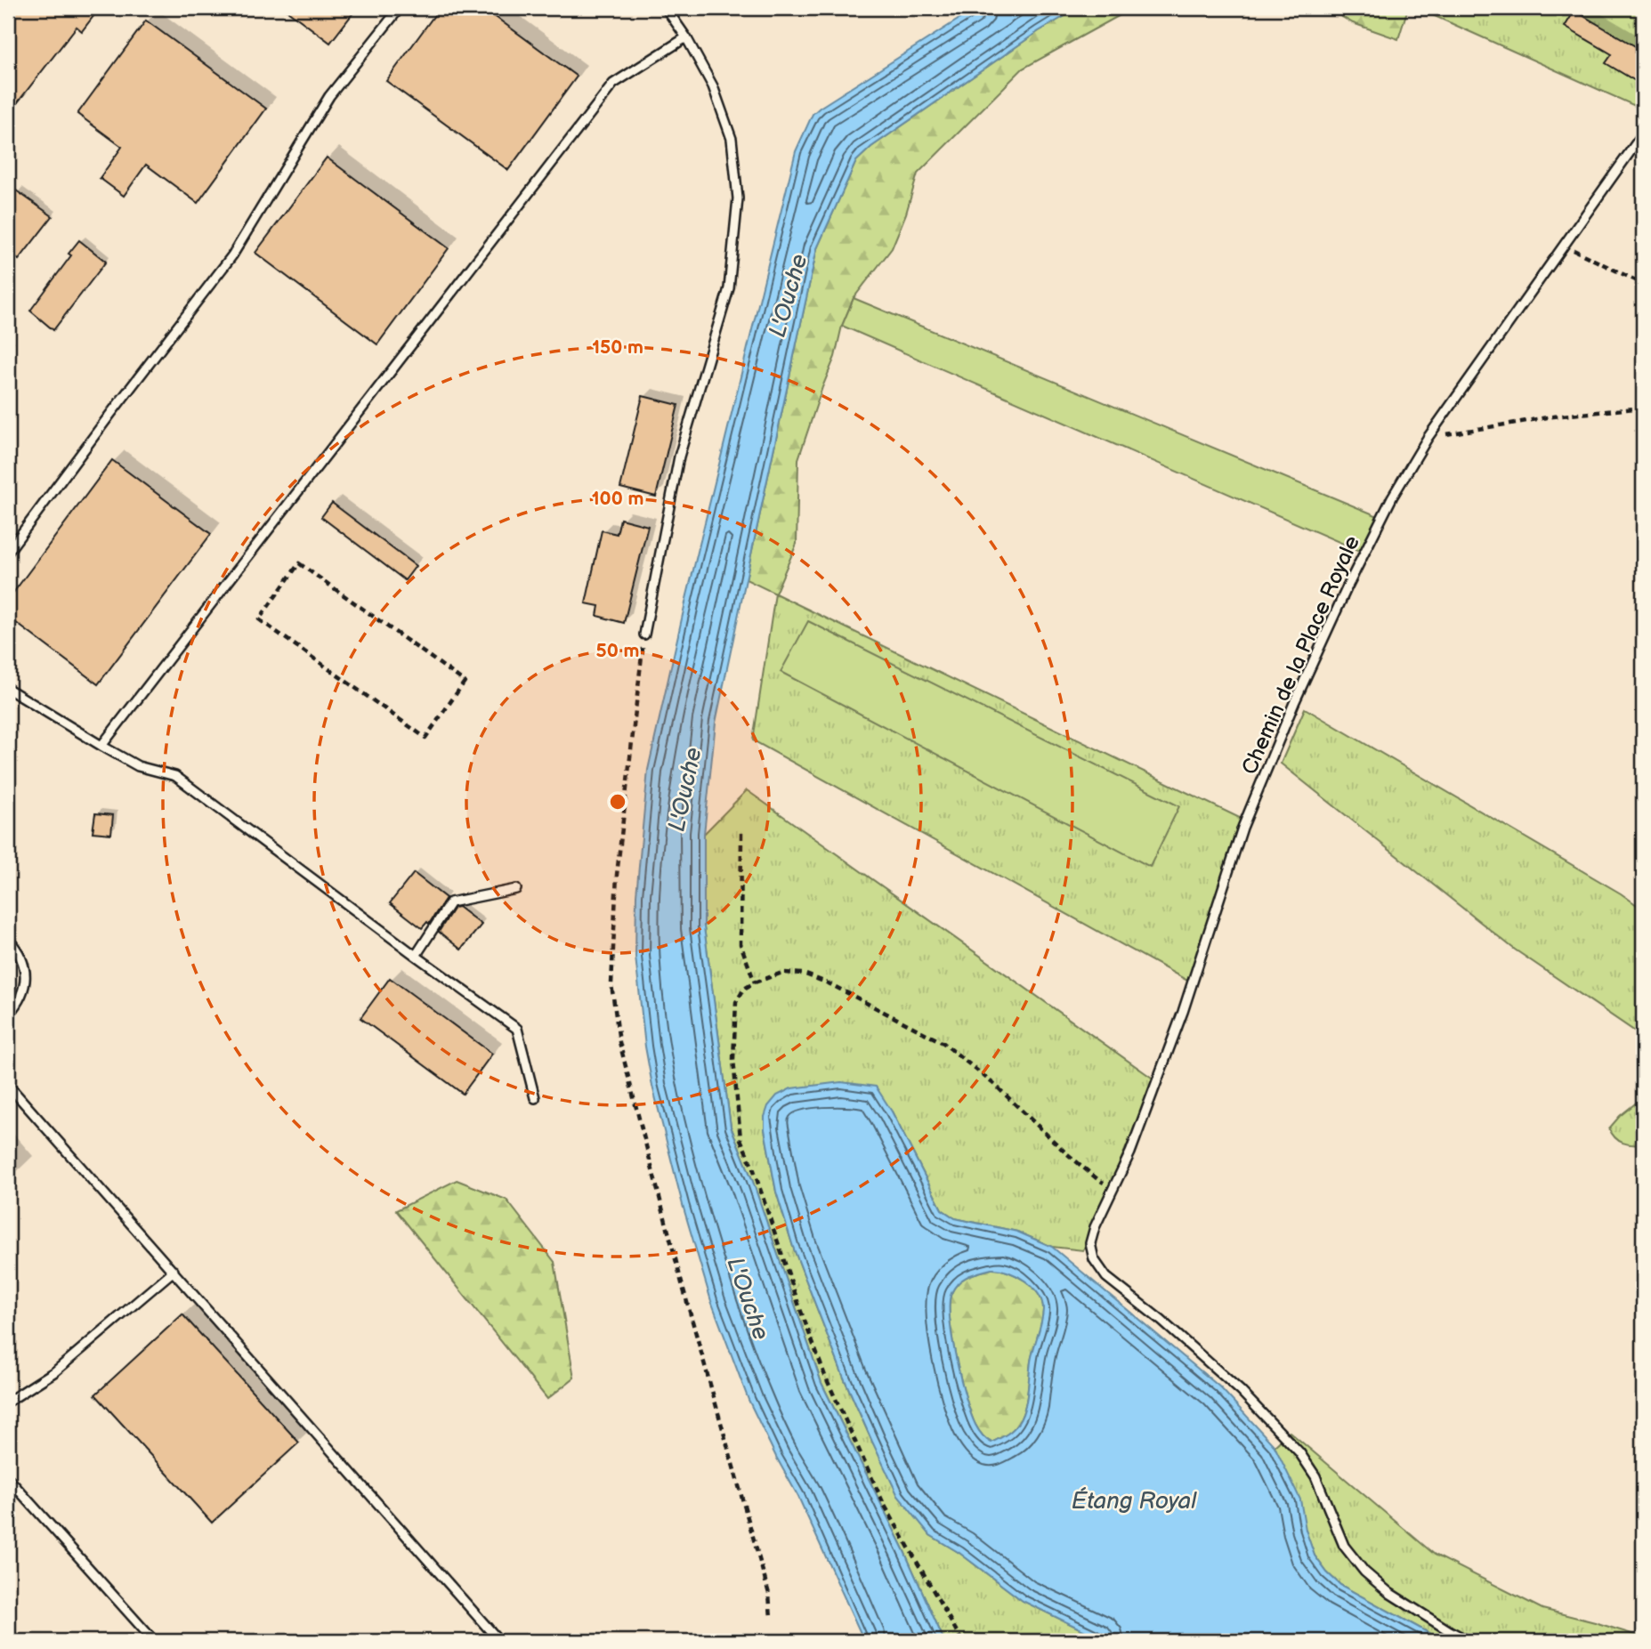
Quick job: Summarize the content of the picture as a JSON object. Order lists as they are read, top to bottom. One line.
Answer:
{"streets":{"lane":["Chemin de la Place Royale"]},"water":["L'Ouche","Étang Royal"],"rings":["150 m","100 m","50 m"]}
